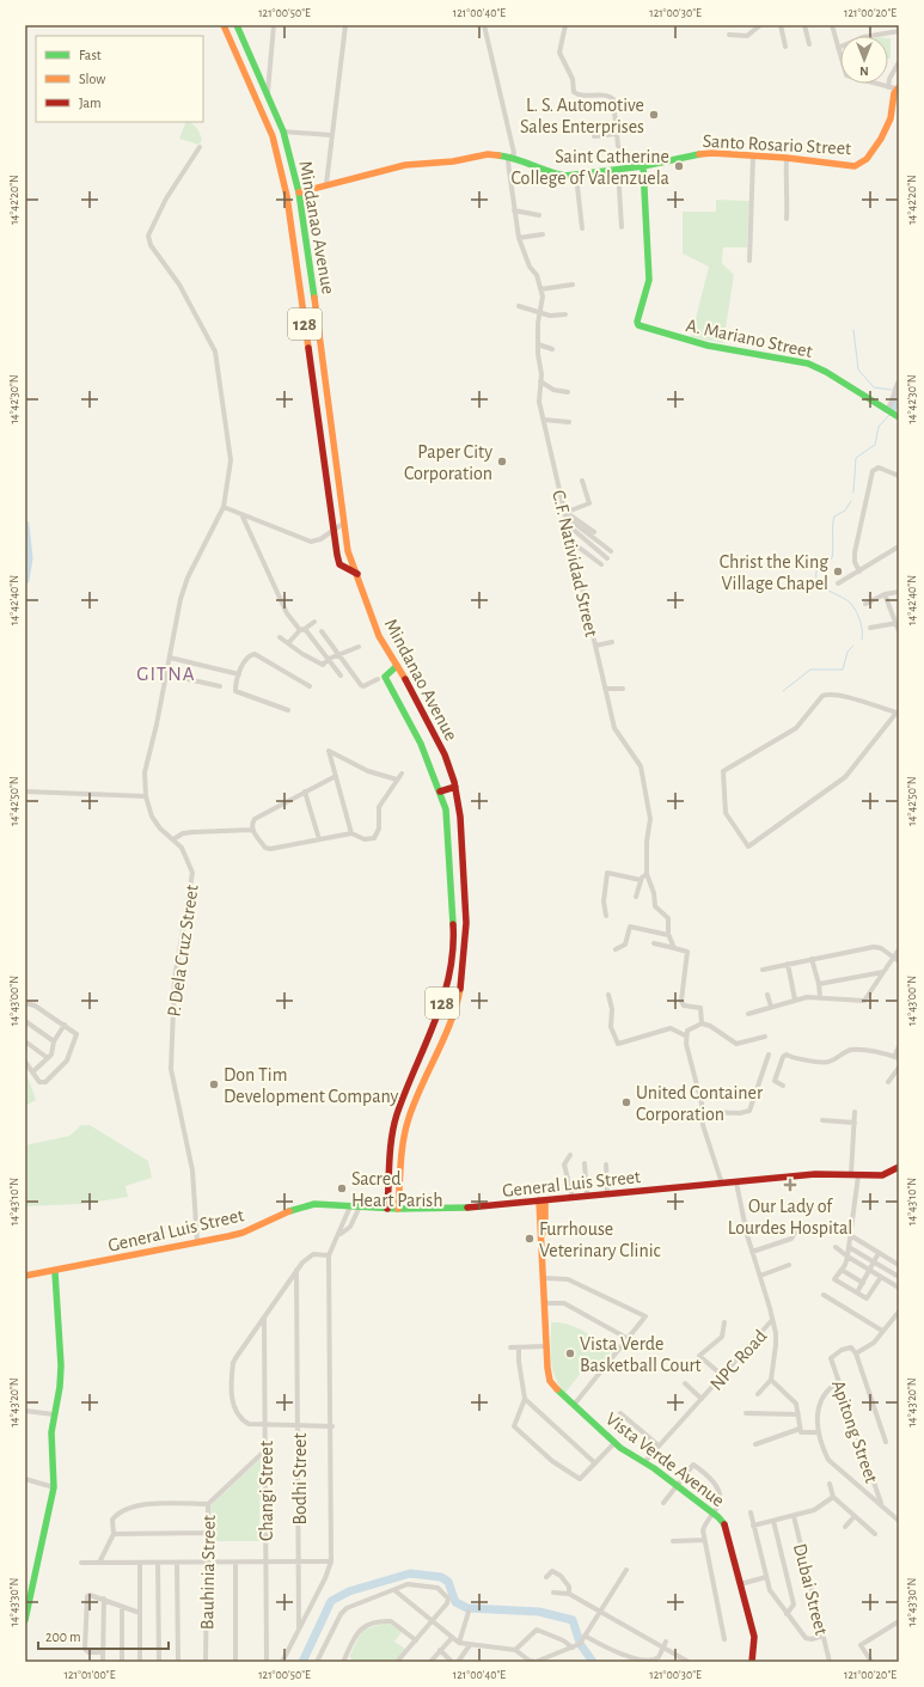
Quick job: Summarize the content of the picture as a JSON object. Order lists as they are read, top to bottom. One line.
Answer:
{"streets":{"main road":["Santo Rosario Street","Mindanao Avenue","128","A. Mariano Street","General Luis Street","Vista Verde Avenue"],"street":["C.F. Natividad Street","P. Dela Cruz Street","NPC Road","Apitong Street","Bodhi Street","Changi Street","Bauhinia Street","Dubai Street"]},"crossings":[["Santo Rosario Street","Mindanao Avenue"],["Santo Rosario Street","A. Mariano Street"],["Santo Rosario Street","C.F. Natividad Street"],["Mindanao Avenue","General Luis Street"],["P. Dela Cruz Street","General Luis Street"],["General Luis Street","NPC Road"],["General Luis Street","Vista Verde Avenue"],["NPC Road","Vista Verde Avenue"],["Changi Street","Bauhinia Street"]],"districts":["GITNA"],"places":{"other":["L. S. Automotive Sales Enterprises","Saint Catherine College of Valenzuela","Paper City Corporation","Christ the King Village Chapel","Don Tim Development Company","United Container Corporation","Sacred Heart Parish","Furrhouse Veterinary Clinic","Vista Verde Basketball Court"],"health":["Our Lady of Lourdes Hospital"]},"legend":["Fast","Slow","Jam"],"scale_bar":"200 m","north":"bottom","coordinates":["121°00'50\"E","121°00'40\"E","121°00'30\"E","121°00'20\"E","14°42'20\"N","14°42'30\"N","14°42'40\"N","14°42'50\"N","14°43'00\"N","14°43'10\"N","14°43'20\"N","14°43'30\"N","121°01'00\"E"]}
